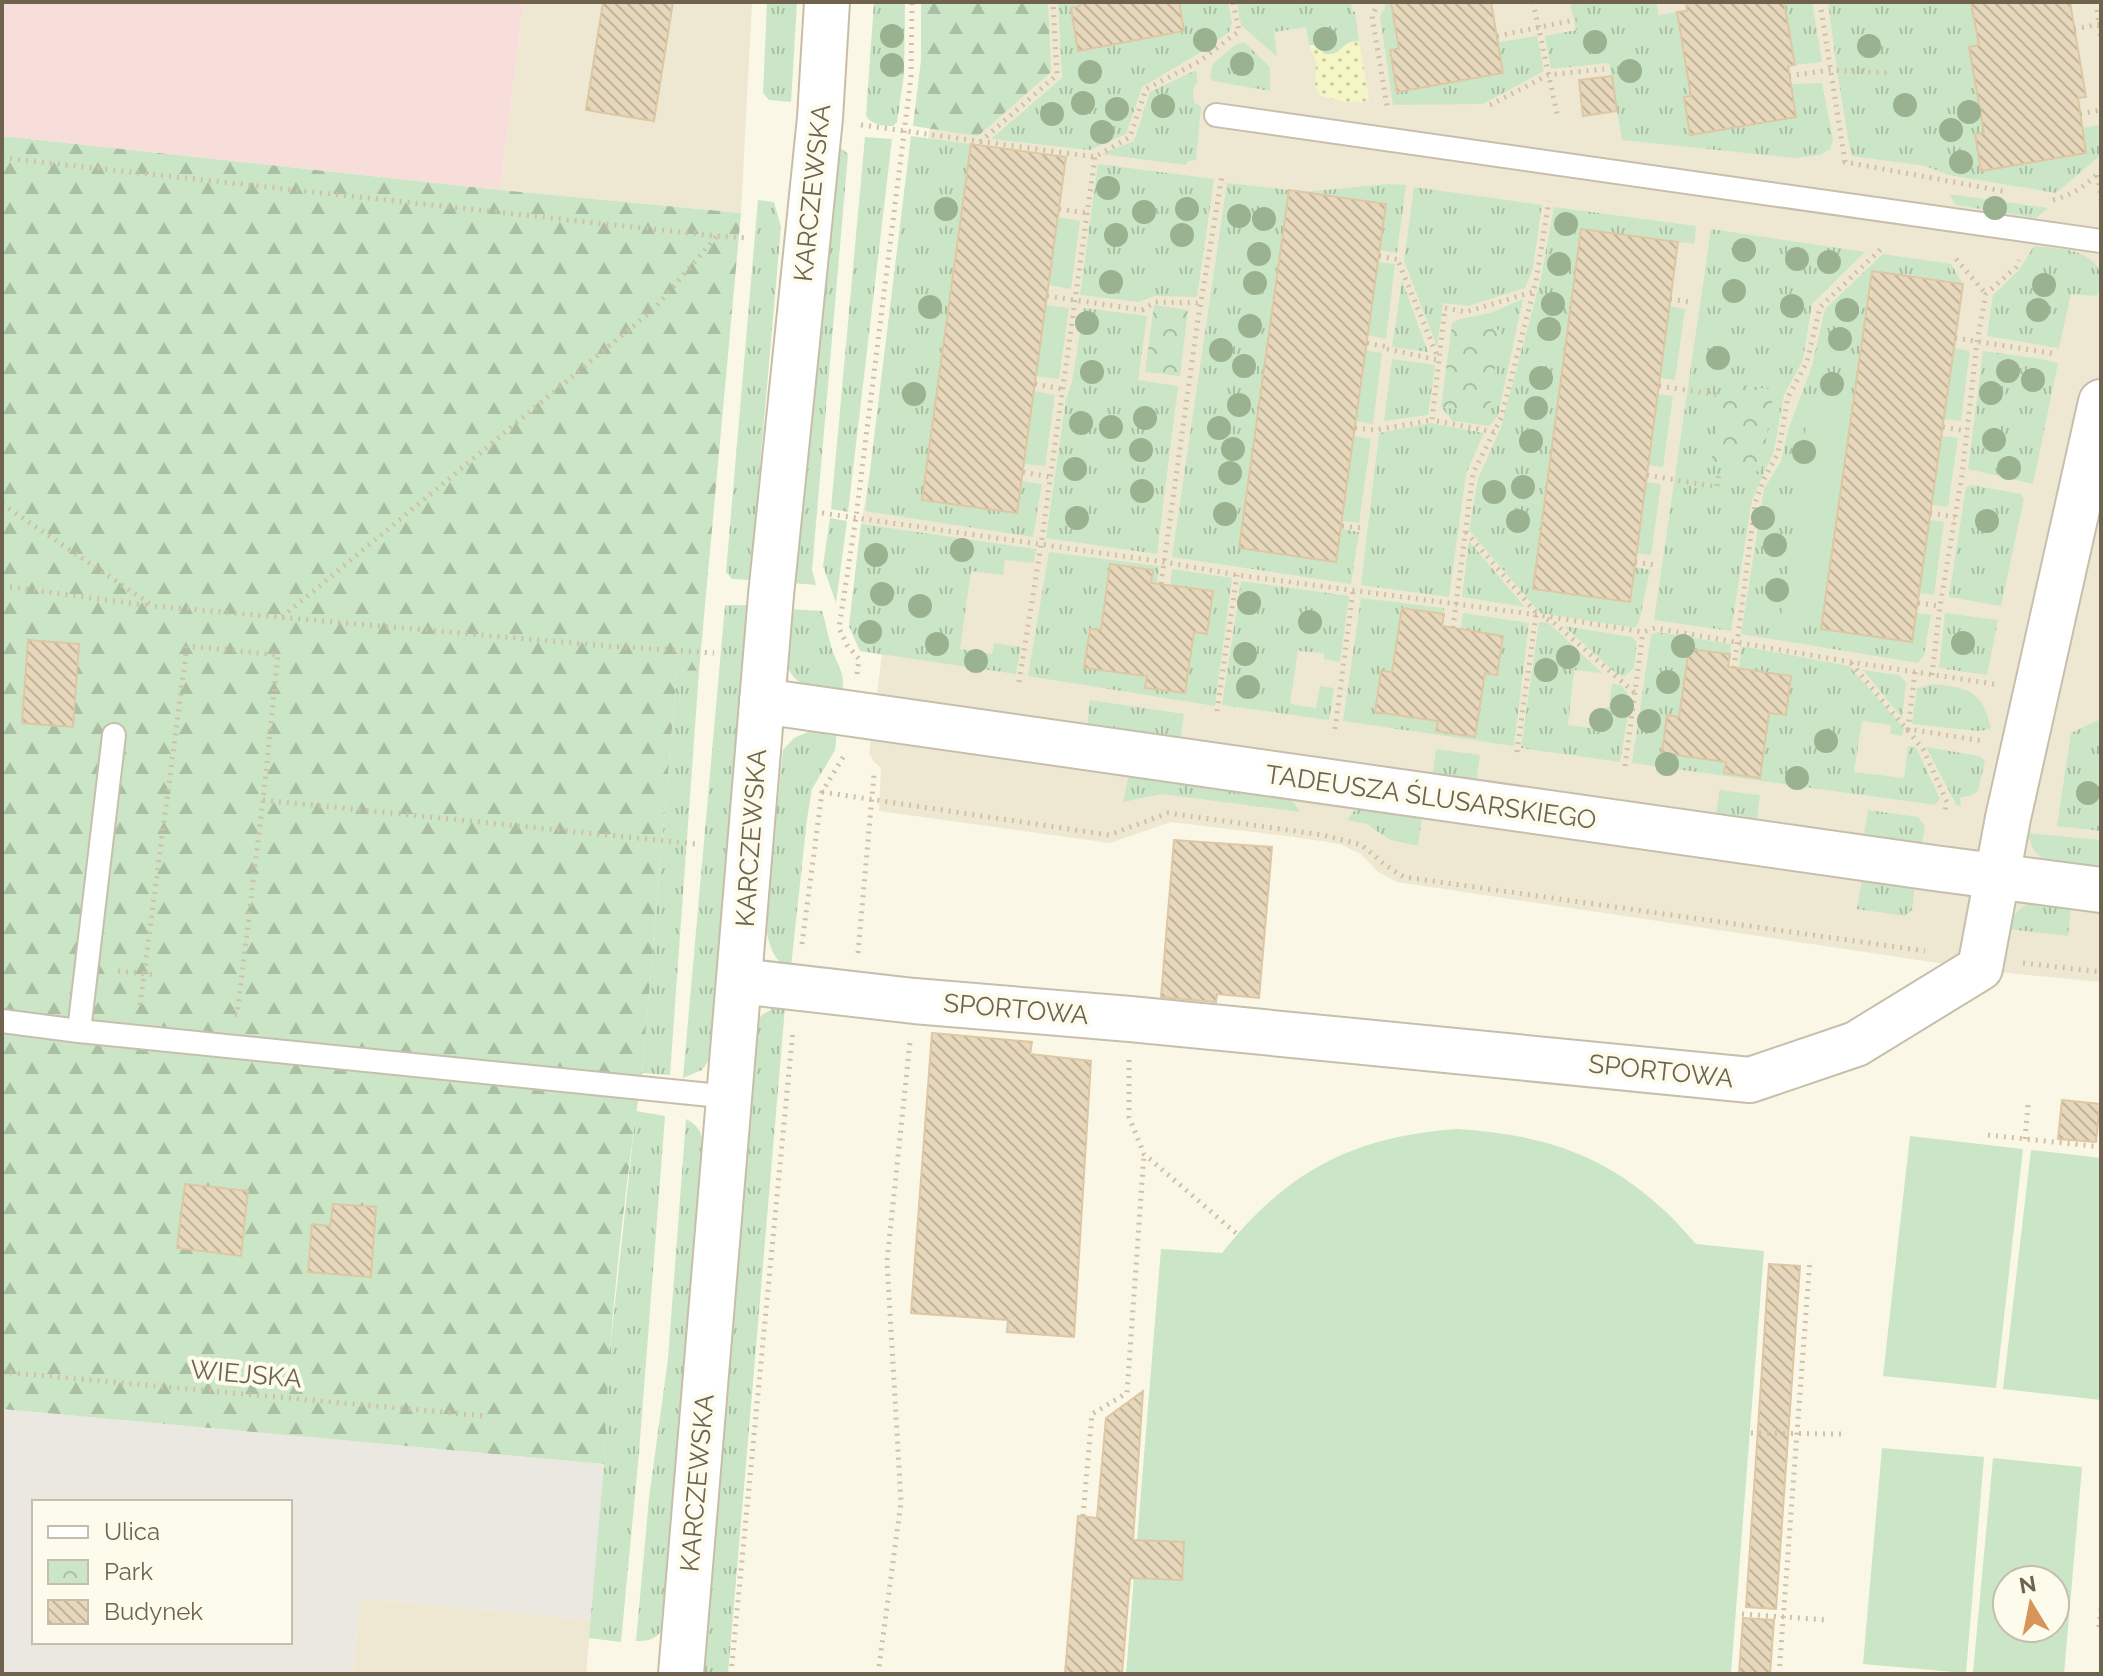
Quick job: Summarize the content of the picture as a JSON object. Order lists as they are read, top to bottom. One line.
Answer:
{"streets":{"street":["KARCZEWSKA","TADEUSZA ŚLUSARSKIEGO","SPORTOWA"],"path":["WIEJSKA"]},"crossings":[["KARCZEWSKA","TADEUSZA ŚLUSARSKIEGO"],["KARCZEWSKA","SPORTOWA"]],"legend":["Ulica","Park","Budynek"],"north":"top"}
